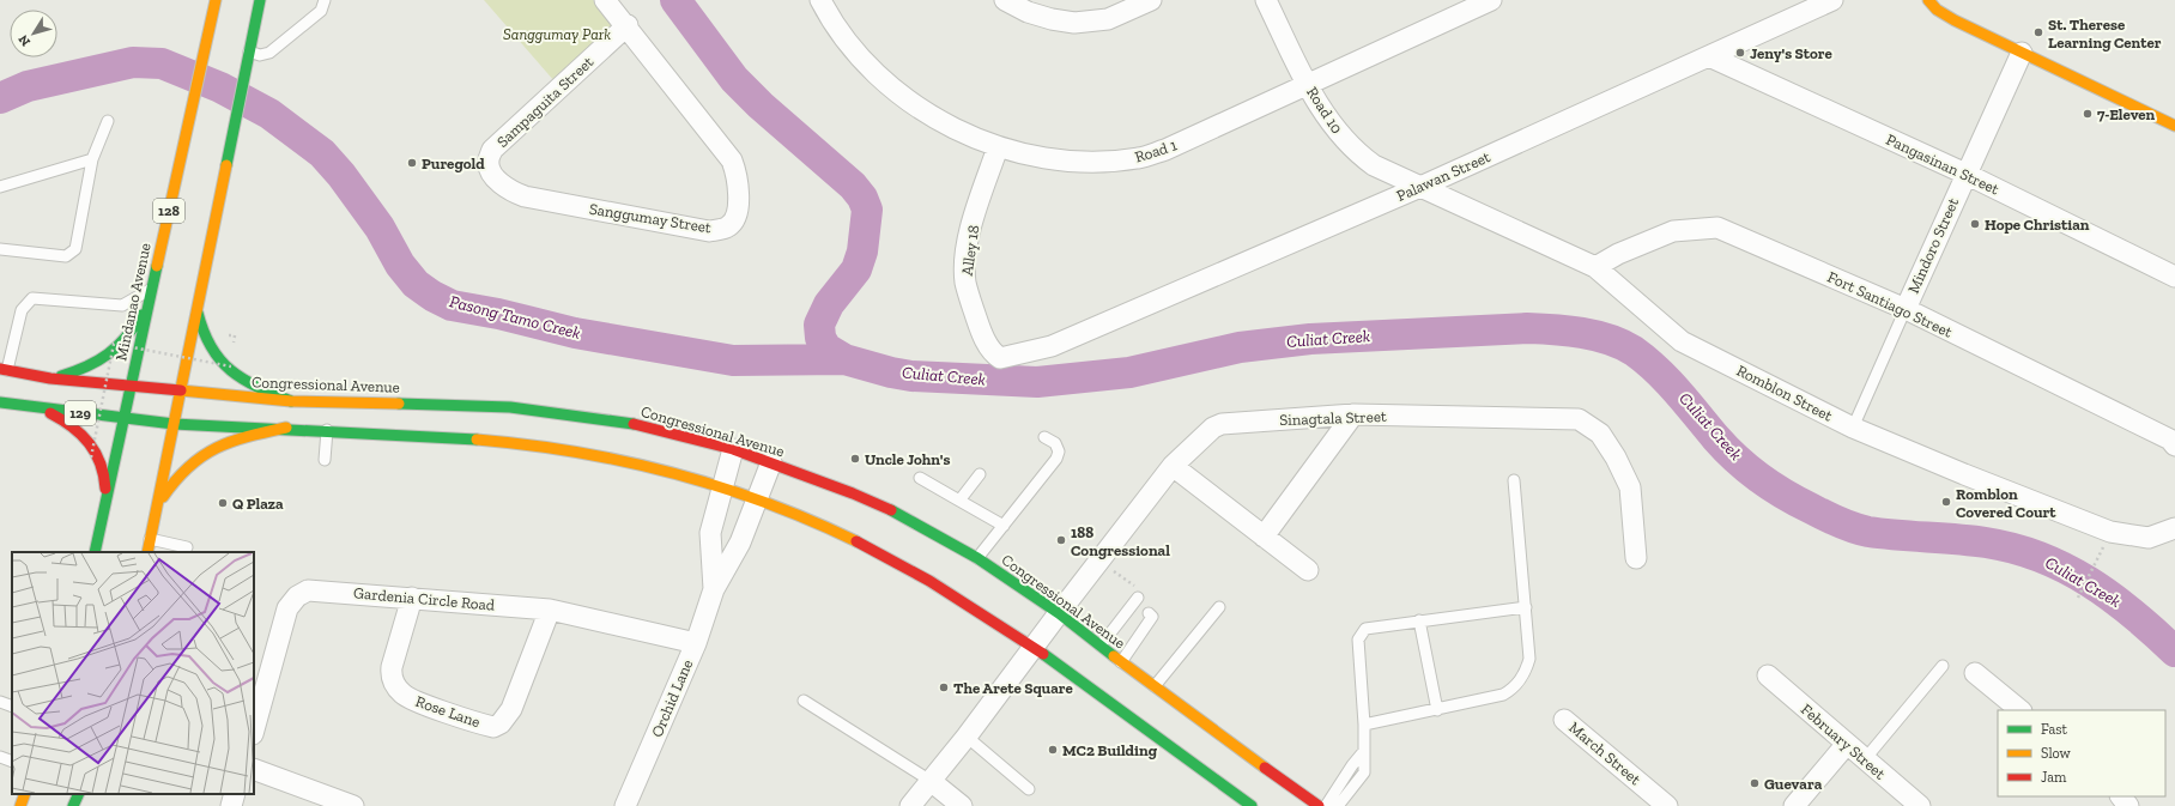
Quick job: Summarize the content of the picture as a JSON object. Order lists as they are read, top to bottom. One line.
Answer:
{"streets":{"main road":["128","Mindanao Avenue","Congressional Avenue","129"],"street":["Sampaguita Street","Road 10","Road 1","Pangasinan Street","Palawan Street","Sanggumay Street","Mindoro Street","Alley 18","Fort Santiago Street","Romblon Street","Sinagtala Street","Gardenia Circle Road","Orchid Lane","Rose Lane","February Street","March Street"]},"crossings":[["Sampaguita Street","Sanggumay Street"],["Road 10","Road 1"],["Road 10","Palawan Street"],["Road 10","Romblon Street"],["Road 1","Alley 18"],["Pangasinan Street","Palawan Street"],["Pangasinan Street","Mindoro Street"],["Palawan Street","Alley 18"],["Palawan Street","Romblon Street"],["Mindoro Street","Fort Santiago Street"],["Mindanao Avenue","Congressional Avenue"],["Mindanao Avenue","129"],["Fort Santiago Street","Romblon Street"],["Congressional Avenue","Sinagtala Street"],["Congressional Avenue","Orchid Lane"],["129","Sinagtala Street"],["129","Orchid Lane"],["Gardenia Circle Road","Orchid Lane"],["Gardenia Circle Road","Rose Lane"]],"water":["Pasong Tamo Creek","Culiat Creek"],"parks":["Sanggumay Park"],"places":["St. Therese Learning Center","Jeny's Store","7-Eleven","Puregold","Hope Christian","Uncle John's","Romblon Covered Court","Q Plaza","188 Congressional","The Arete Square","MC2 Building","Guevara"],"legend":["Fast","Slow","Jam"],"north":"bottom left"}
